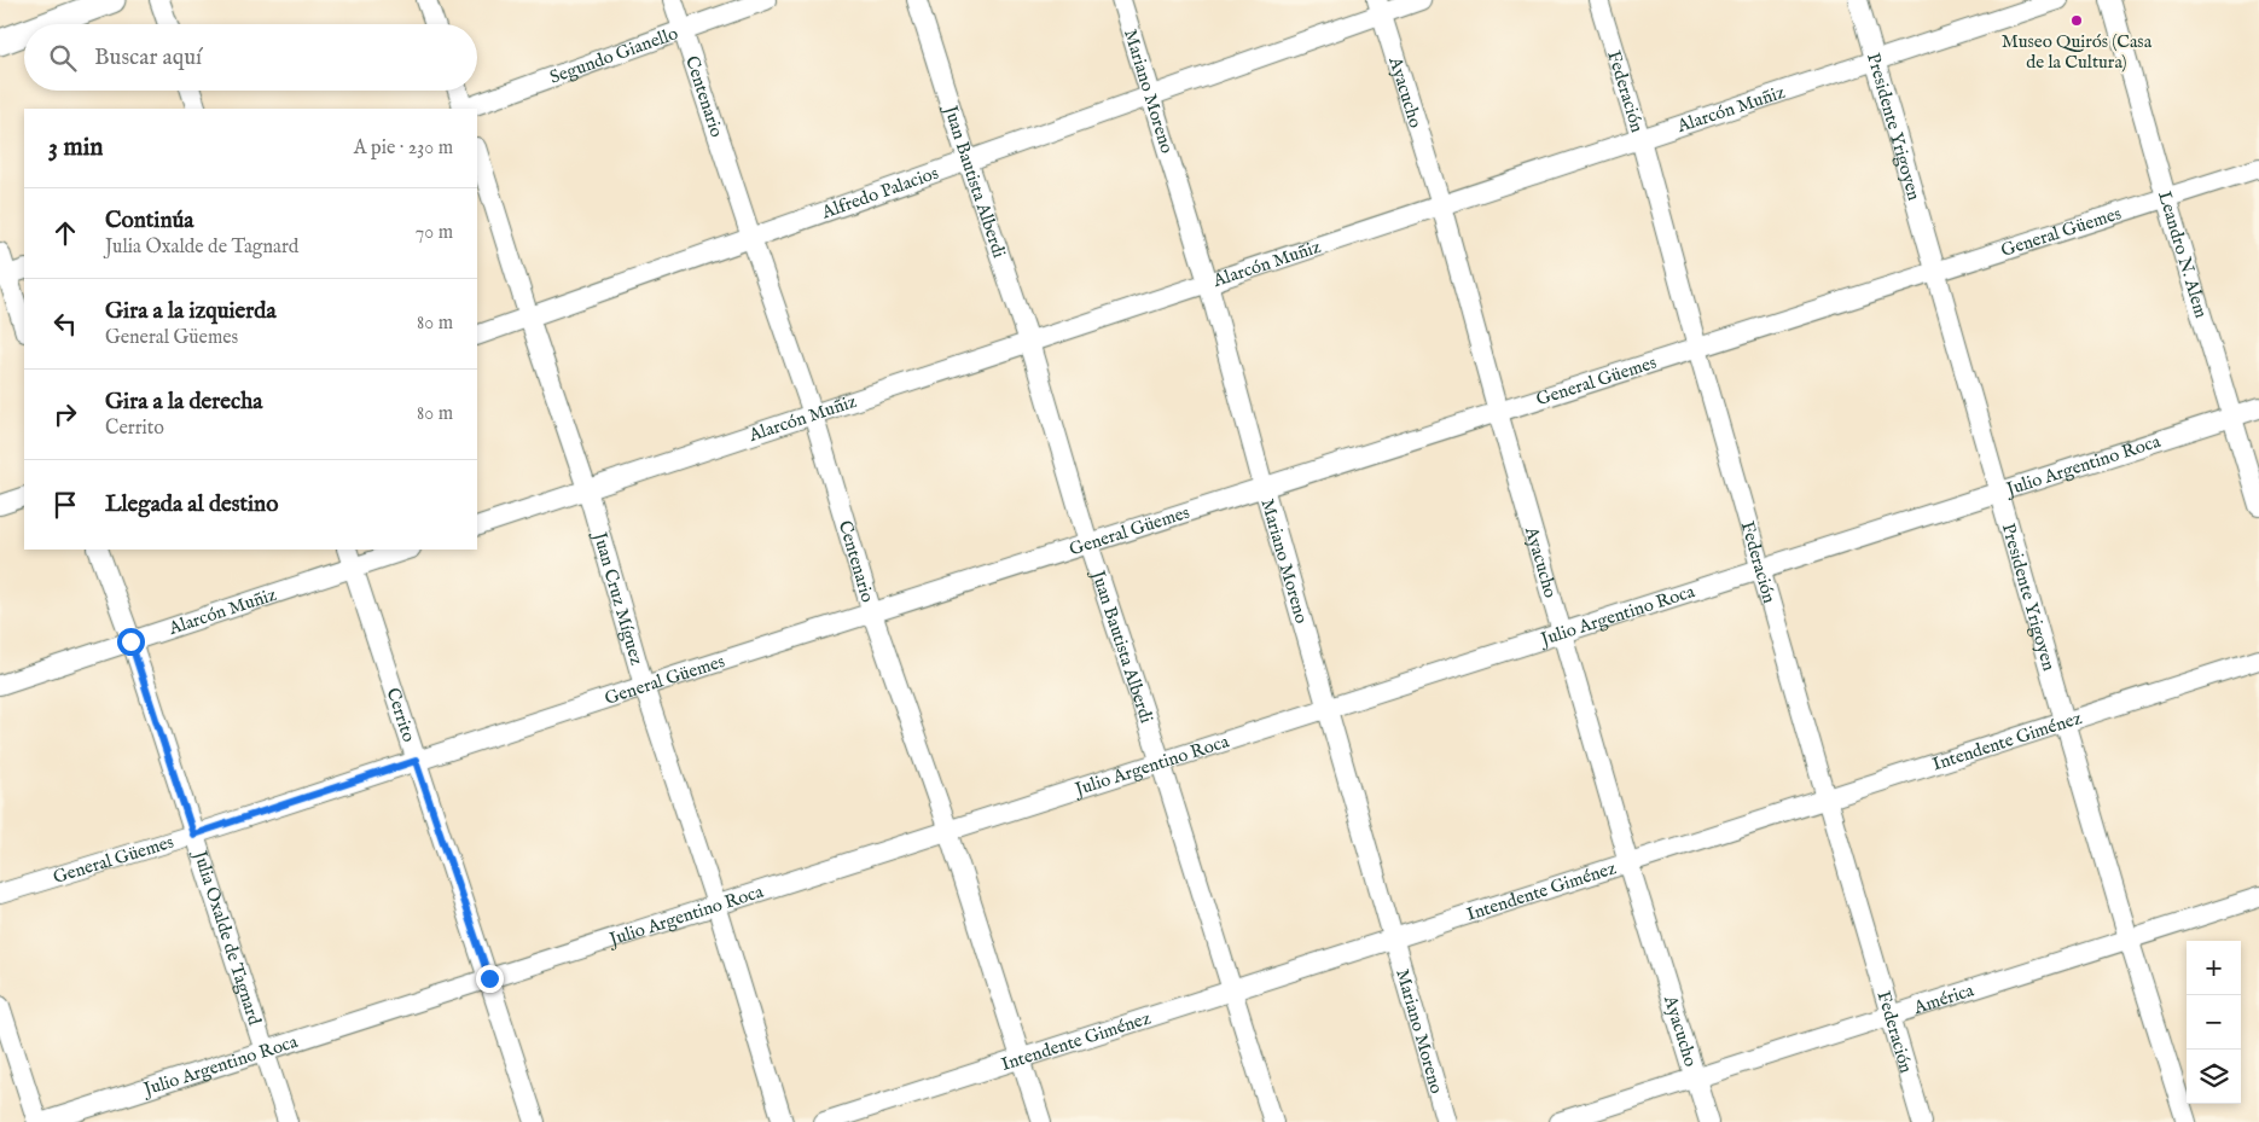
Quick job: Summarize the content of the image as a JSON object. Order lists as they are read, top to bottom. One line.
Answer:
{"streets":{"street":["Segundo Gianello","Mariano Moreno","Federación","Ayacucho","Centenario","Alarcón Muñiz","Presidente Yrigoyen","Juan Bautista Alberdi","Alfredo Palacios","General Güemes","Leandro N. Alem","Julio Argentino Roca","Juan Cruz Míguez","Cerrito","Intendente Giménez","Julia Oxalde de Tagnard","América"]},"crossings":[["Segundo Gianello","Centenario"],["Mariano Moreno","Alarcón Muñiz"],["Mariano Moreno","Alfredo Palacios"],["Mariano Moreno","General Güemes"],["Mariano Moreno","Julio Argentino Roca"],["Mariano Moreno","Intendente Giménez"],["Federación","Alarcón Muñiz"],["Federación","General Güemes"],["Federación","Julio Argentino Roca"],["Federación","Intendente Giménez"],["Federación","América"],["Ayacucho","Alarcón Muñiz"],["Ayacucho","Alfredo Palacios"],["Ayacucho","General Güemes"],["Ayacucho","Julio Argentino Roca"],["Ayacucho","Intendente Giménez"],["Ayacucho","América"],["Centenario","Alarcón Muñiz"],["Centenario","Alfredo Palacios"],["Centenario","General Güemes"],["Centenario","Julio Argentino Roca"],["Centenario","Intendente Giménez"],["Alarcón Muñiz","Presidente Yrigoyen"],["Alarcón Muñiz","Juan Bautista Alberdi"],["Alarcón Muñiz","Juan Cruz Míguez"],["Alarcón Muñiz","Cerrito"],["Alarcón Muñiz","Julia Oxalde de Tagnard"],["Presidente Yrigoyen","General Güemes"],["Presidente Yrigoyen","Julio Argentino Roca"],["Presidente Yrigoyen","Intendente Giménez"],["Presidente Yrigoyen","América"],["Juan Bautista Alberdi","Alfredo Palacios"],["Juan Bautista Alberdi","General Güemes"],["Juan Bautista Alberdi","Julio Argentino Roca"],["Juan Bautista Alberdi","Intendente Giménez"],["Alfredo Palacios","Juan Cruz Míguez"],["General Güemes","Leandro N. Alem"],["General Güemes","Juan Cruz Míguez"],["General Güemes","Cerrito"],["General Güemes","Julia Oxalde de Tagnard"],["Leandro N. Alem","Julio Argentino Roca"],["Julio Argentino Roca","Juan Cruz Míguez"],["Julio Argentino Roca","Cerrito"],["Julio Argentino Roca","Julia Oxalde de Tagnard"]],"places":["Museo Quirós (Casa de la Cultura)"],"page":{"search":"Buscar aquí","heading":["3 min","A pie · 230 m"],"list":[["Continúa","Julia Oxalde de Tagnard","70 m"],["Gira a la izquierda","General Güemes","80 m"],["Gira a la derecha","Cerrito","80 m"],"Llegada al destino"],"map_buttons":["+","−"]}}
